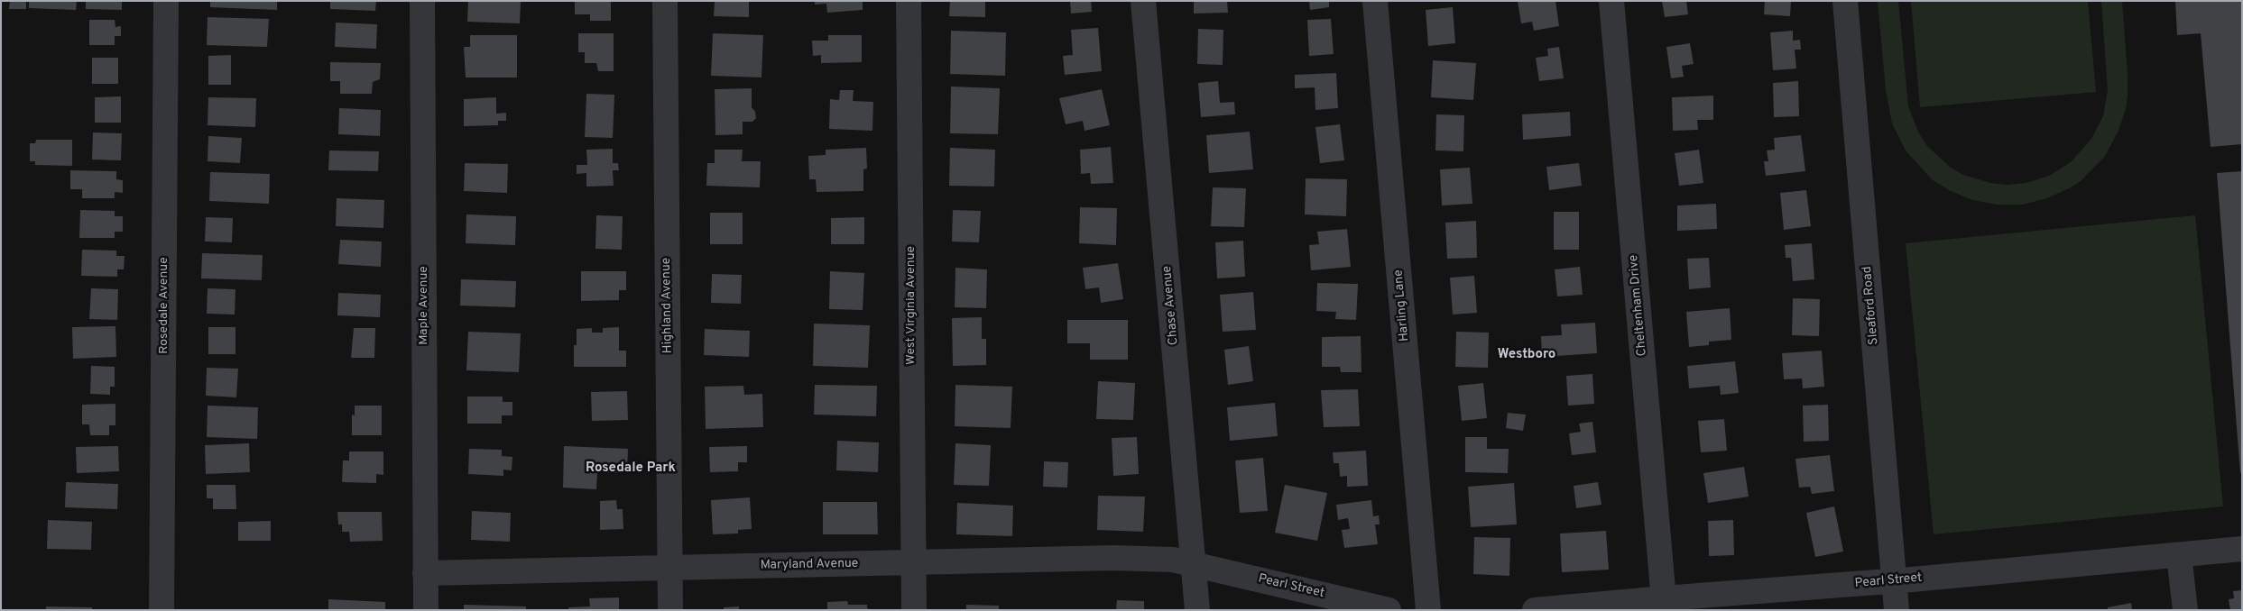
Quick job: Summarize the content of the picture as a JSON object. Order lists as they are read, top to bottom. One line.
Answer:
{"streets":{"street":["Rosedale Avenue","Maple Avenue","Highland Avenue","West Virginia Avenue","Chase Avenue","Harling Lane","Cheltenham Drive","Sleaford Road","Maryland Avenue","Pearl Street"]},"crossings":[["Maple Avenue","Maryland Avenue"],["Highland Avenue","Maryland Avenue"],["West Virginia Avenue","Maryland Avenue"],["Chase Avenue","Maryland Avenue"],["Chase Avenue","Pearl Street"],["Cheltenham Drive","Pearl Street"],["Sleaford Road","Pearl Street"],["Maryland Avenue","Pearl Street"]],"districts":["Westboro","Rosedale Park"]}
